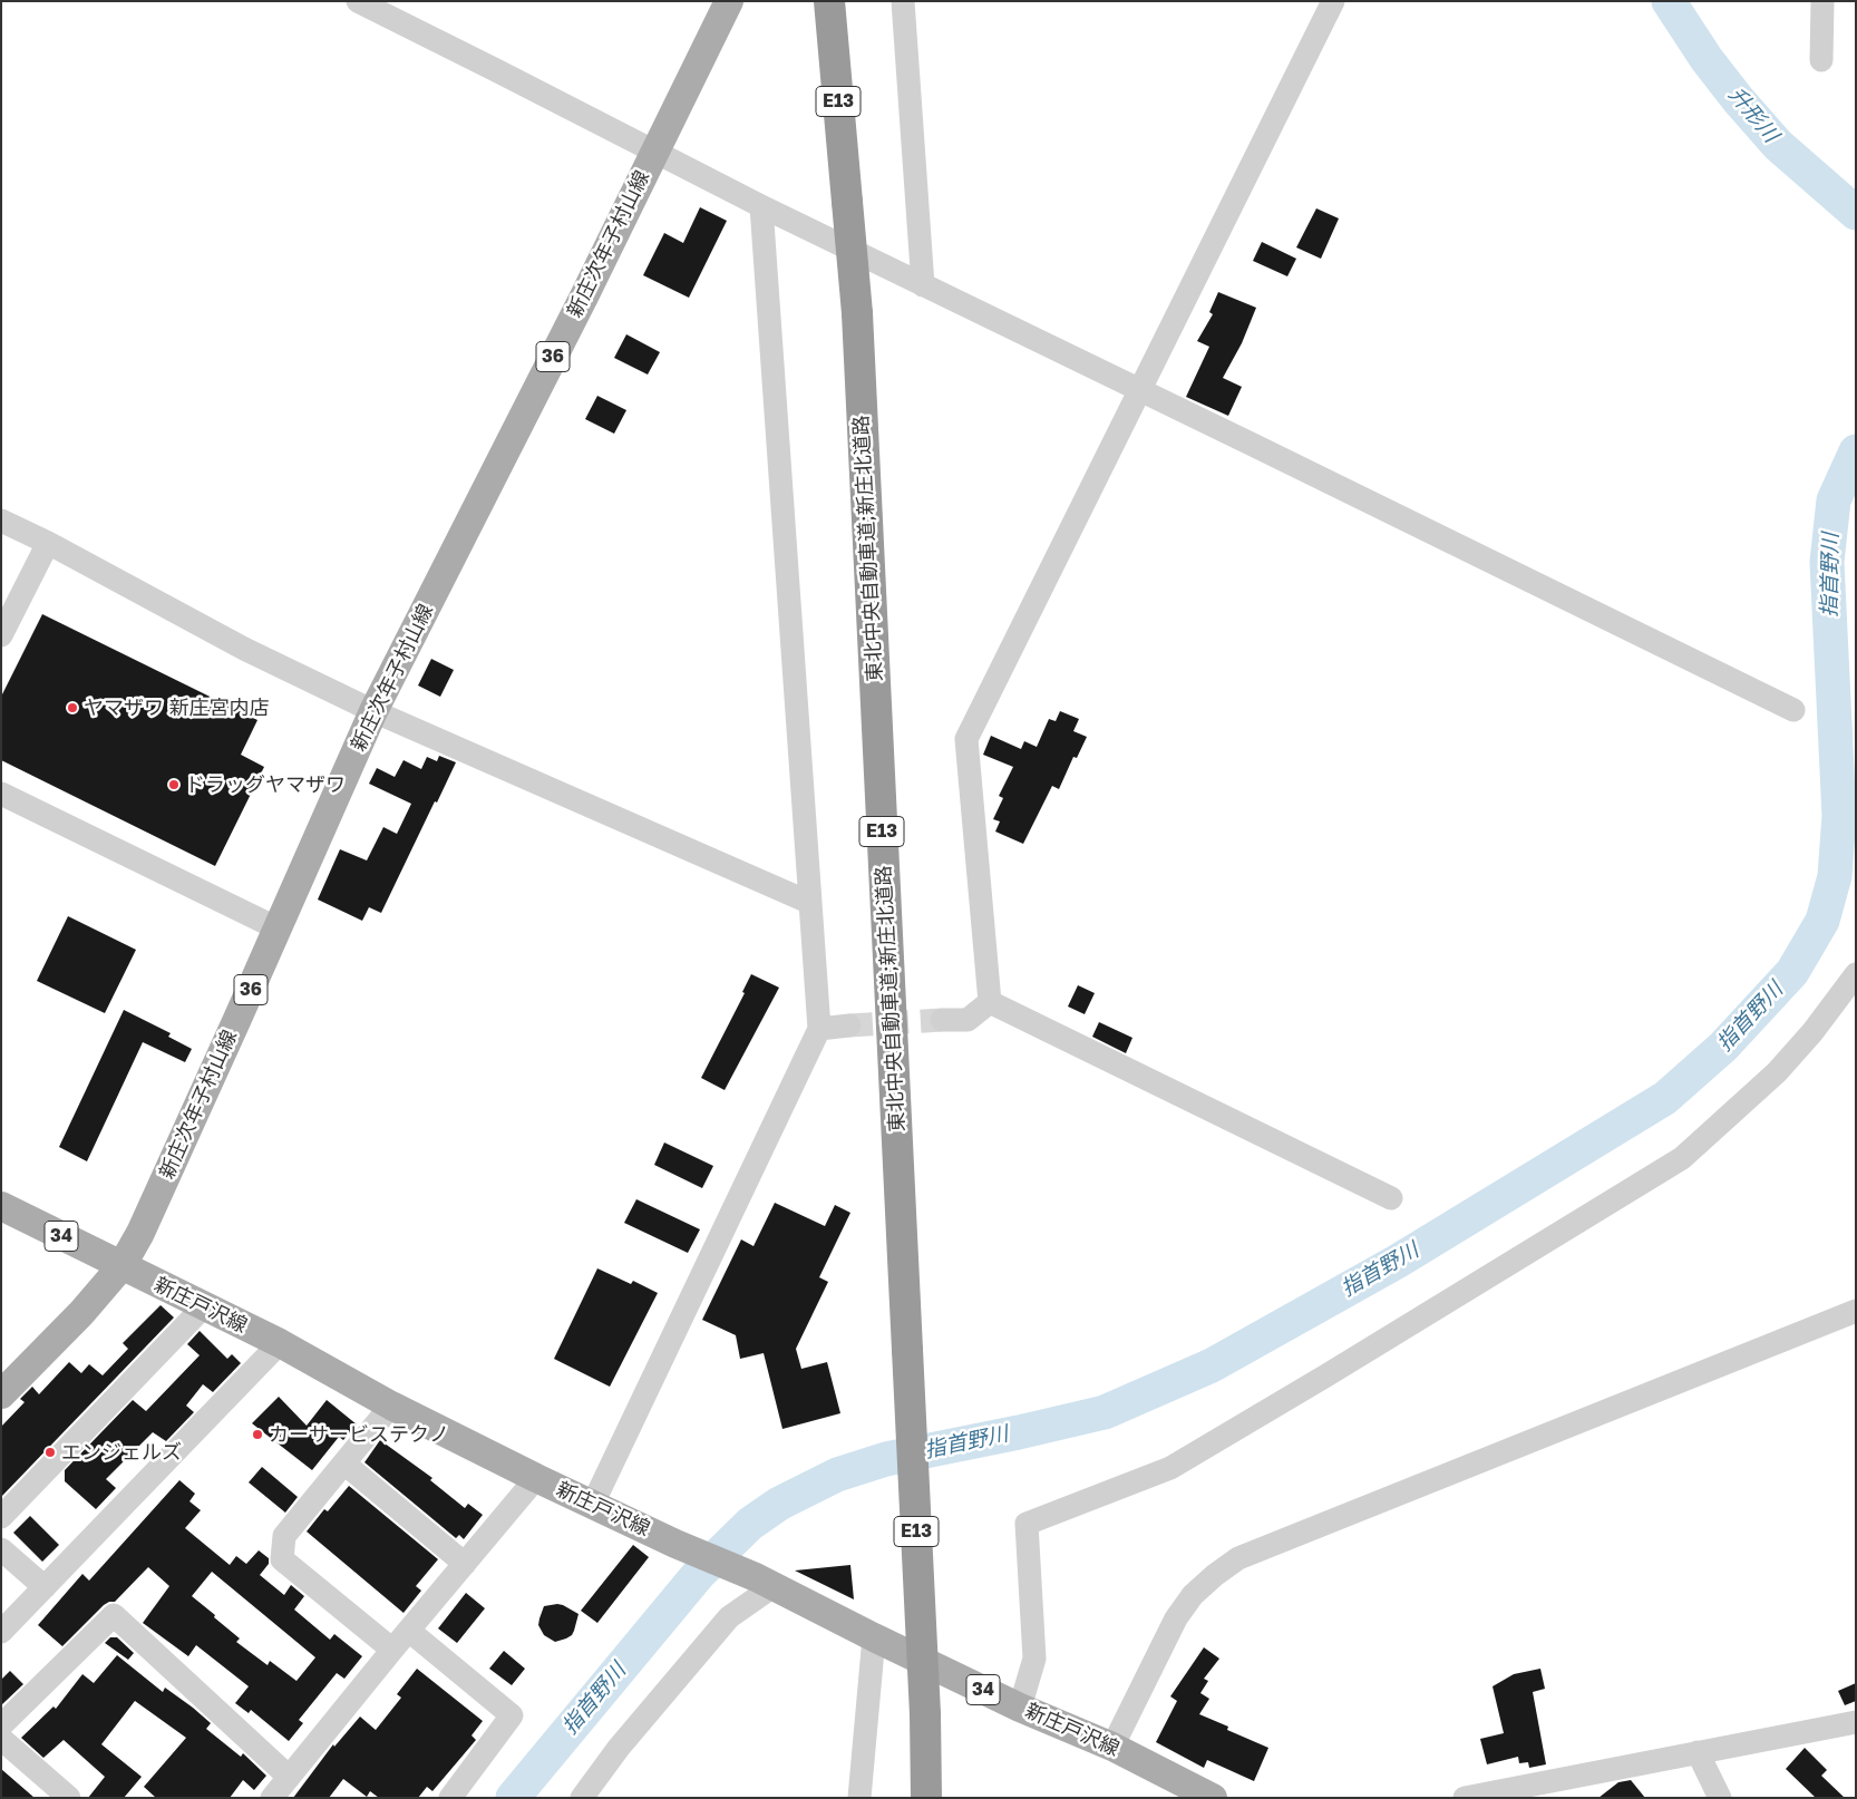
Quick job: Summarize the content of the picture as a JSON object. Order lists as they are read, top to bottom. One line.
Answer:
{"streets":{"highway":["E13","東北中央自動車道;新庄北道路"],"main road":["新庄次年子村山線","36","34","新庄戸沢線"]},"crossings":[["新庄次年子村山線","新庄戸沢線"]],"water":["升形川","指首野川"],"places":["ヤマザワ 新庄宮内店","ドラッグヤマザワ","カーサービステクノ","エンジェルズ"]}
